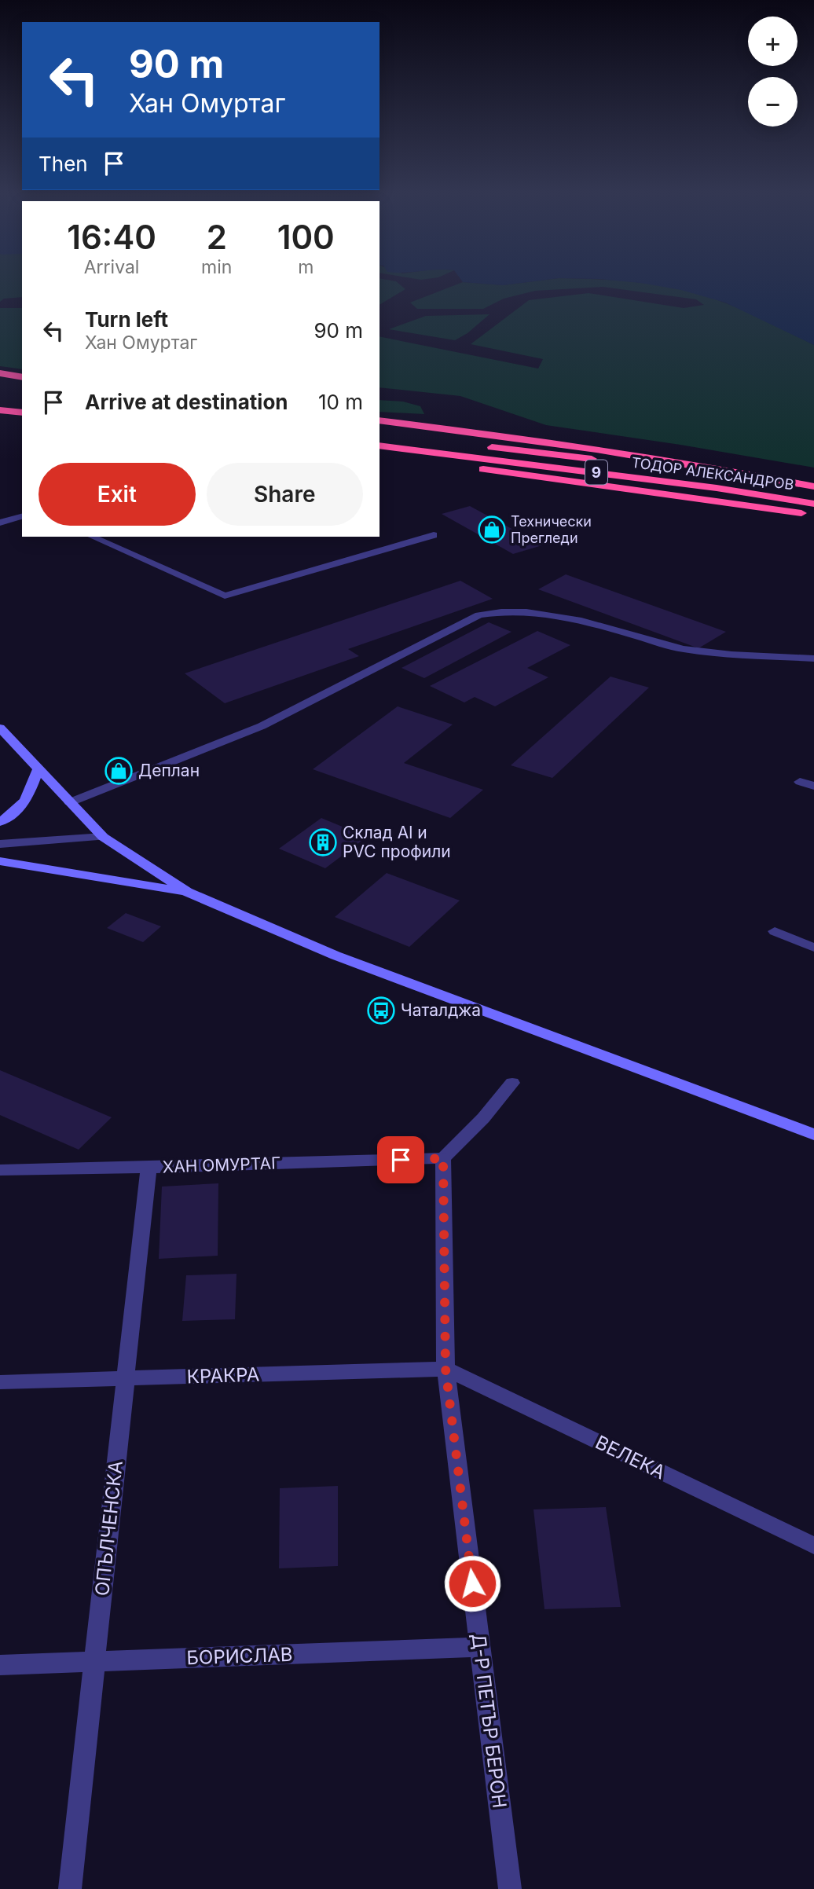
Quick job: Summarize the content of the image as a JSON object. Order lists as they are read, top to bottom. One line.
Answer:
{"streets":{"highway":["9","ТОДОР АЛЕКСАНДРОВ"],"street":["ХАН ОМУРТАГ","КРАКРА","ВЕЛЕКА","ОПЪЛЧЕНСКА","БОРИСЛАВ","Д-Р ПЕТЪР БЕРОН"]},"crossings":[["ХАН ОМУРТАГ","ОПЪЛЧЕНСКА"],["ХАН ОМУРТАГ","Д-Р ПЕТЪР БЕРОН"],["КРАКРА","ВЕЛЕКА"],["КРАКРА","ОПЪЛЧЕНСКА"],["КРАКРА","Д-Р ПЕТЪР БЕРОН"],["ВЕЛЕКА","Д-Р ПЕТЪР БЕРОН"],["ОПЪЛЧЕНСКА","БОРИСЛАВ"],["БОРИСЛАВ","Д-Р ПЕТЪР БЕРОН"]],"places":{"shop":["Технически Прегледи","Деплан"],"building":["Склад Al и PVC профили"],"bus stop":["Чаталджа"]},"page":{"map_buttons":["+","−"],"turn":["90 m","Хан Омуртаг"],"then":"Then","eta":["16:40","Arrival","2","min","100","m"],"list":[{"name":"Turn left","note":"Хан Омуртаг","value":"90 m"},{"name":"Arrive at destination","value":"10 m"}],"buttons":["Exit","Share"]}}
